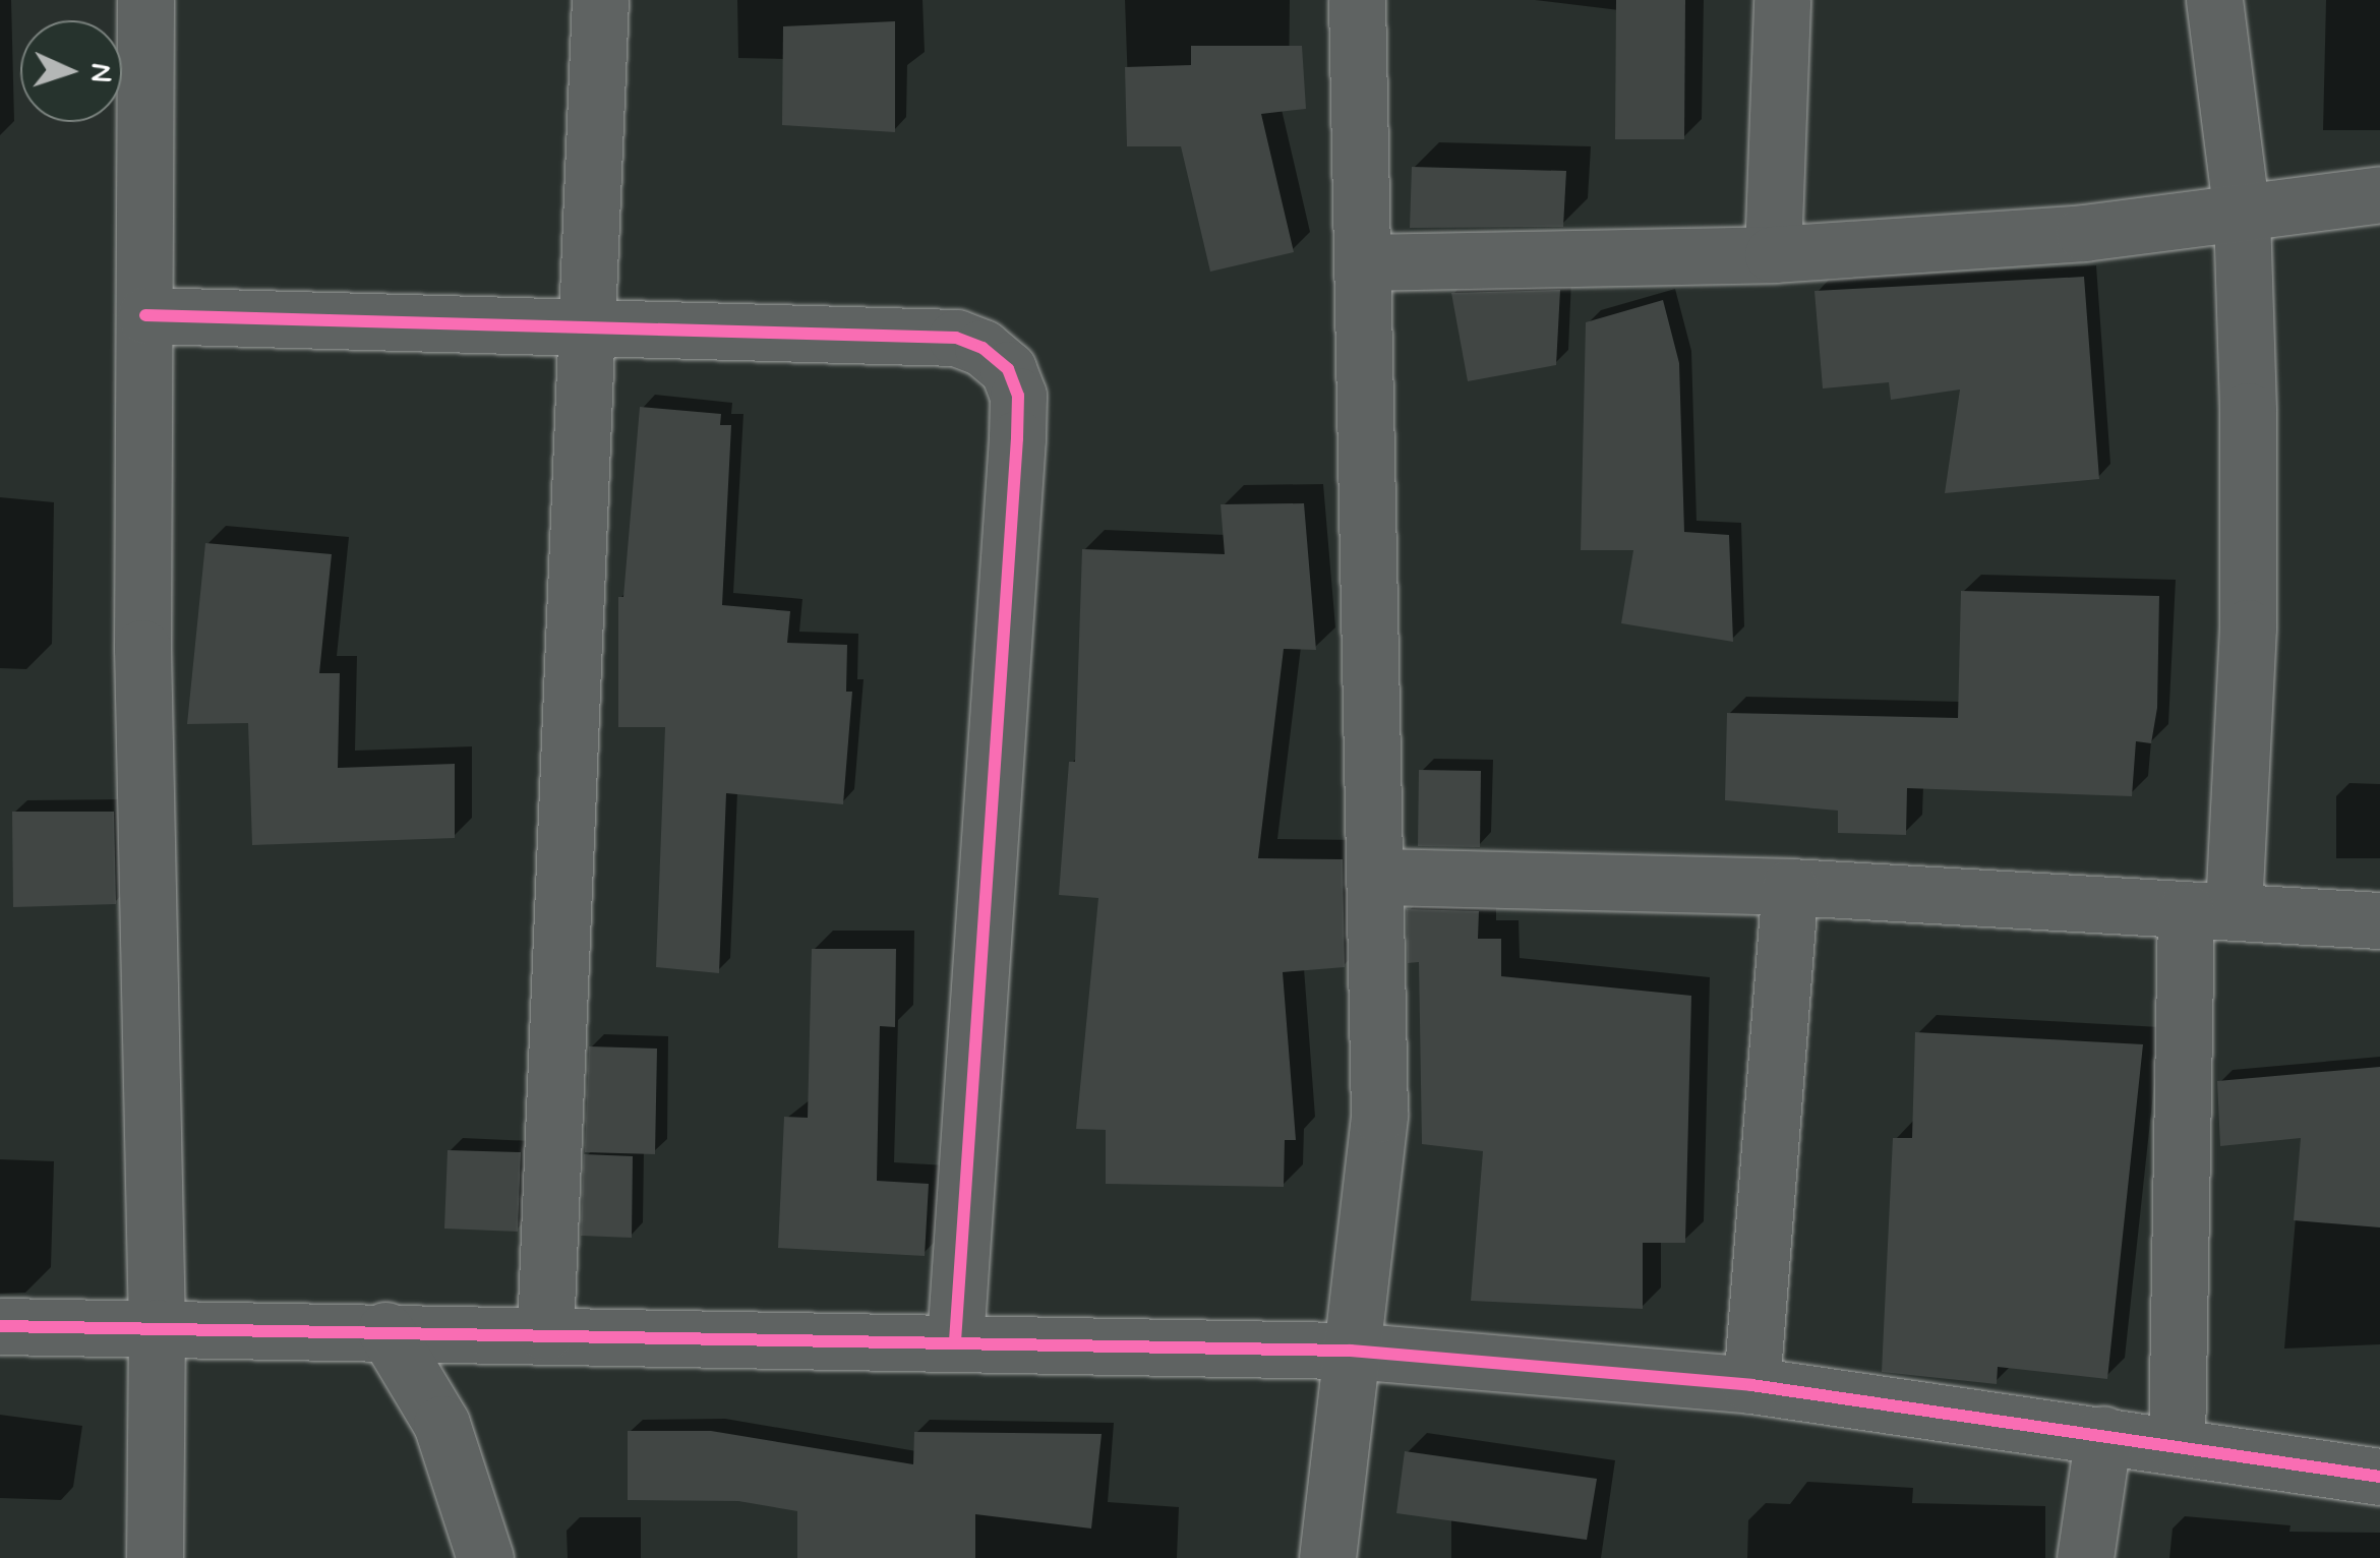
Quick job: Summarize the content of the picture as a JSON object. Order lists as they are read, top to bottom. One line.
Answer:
{"north":"right"}
